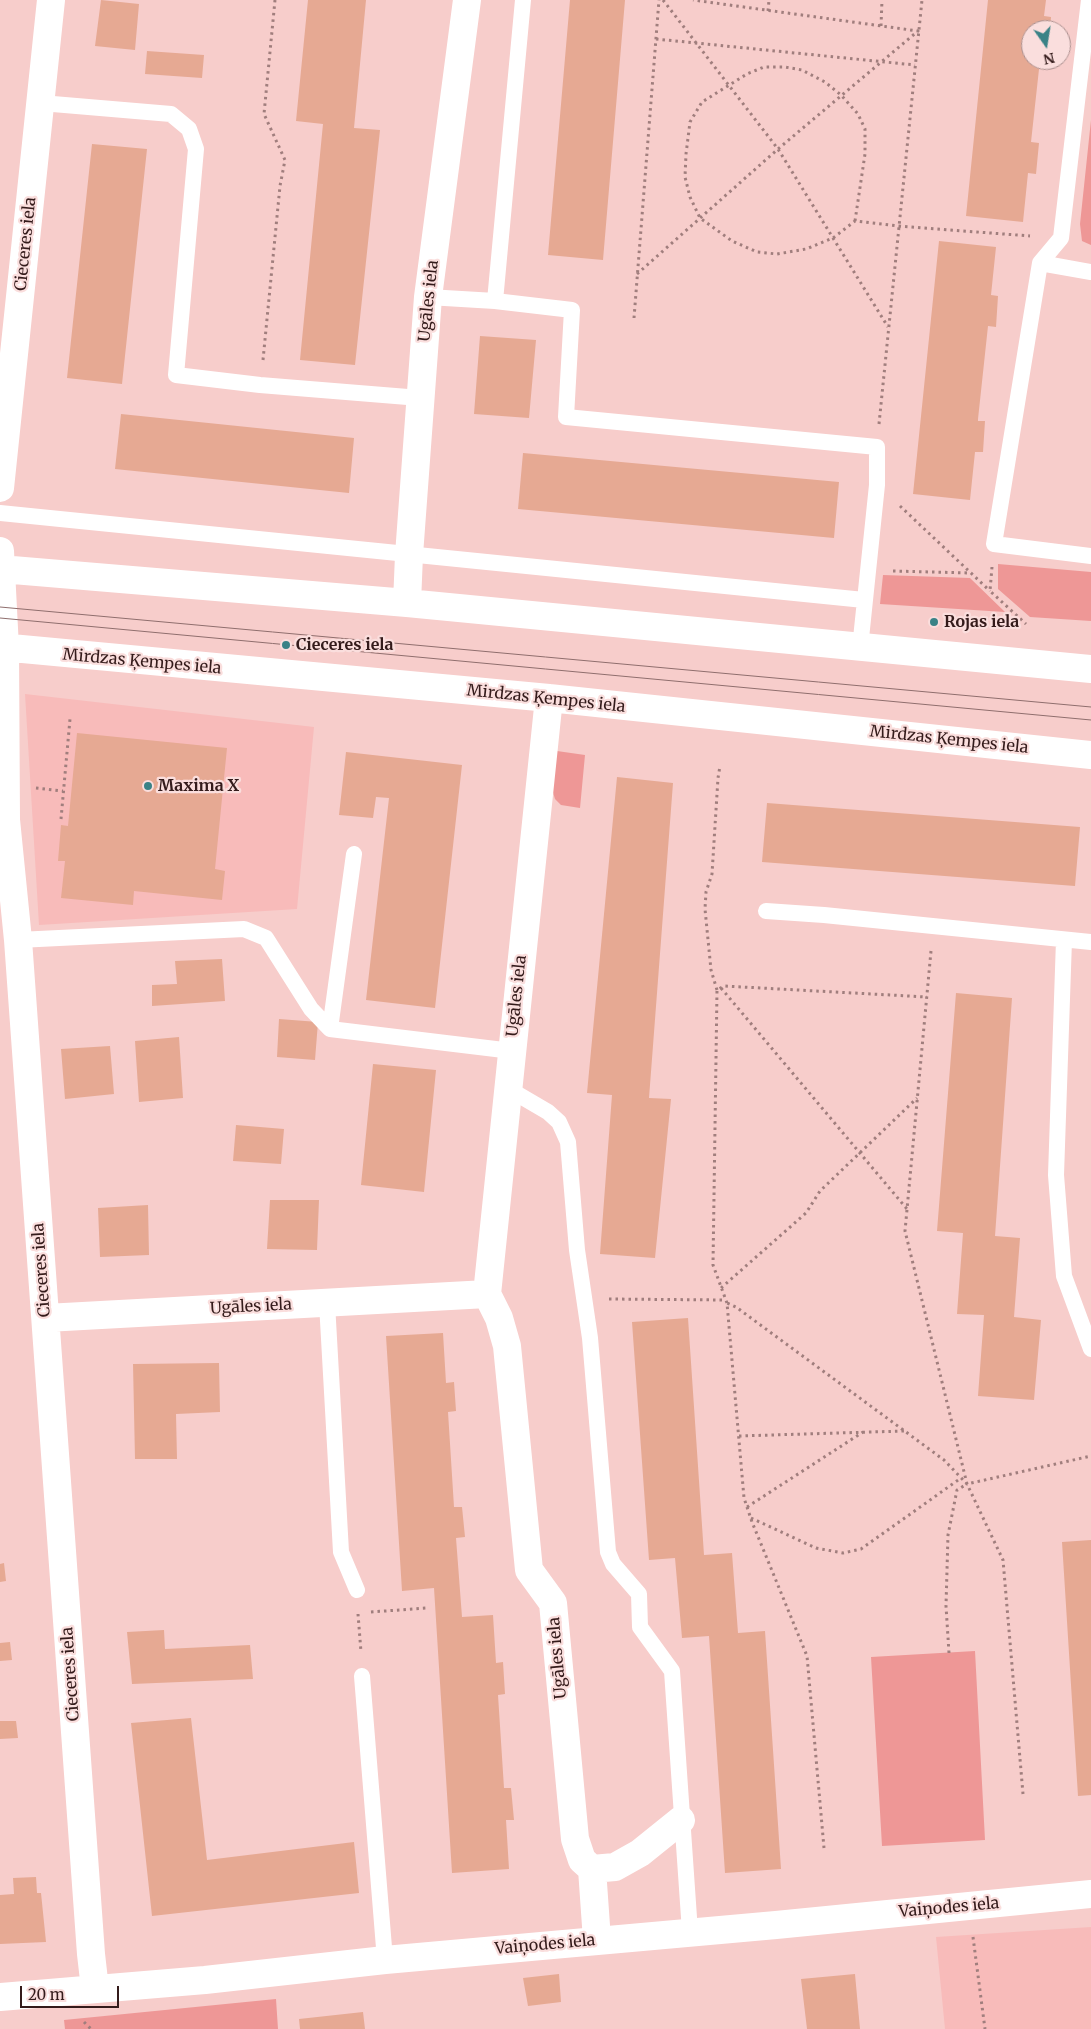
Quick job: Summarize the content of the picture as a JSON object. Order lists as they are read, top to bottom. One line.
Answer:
{"streets":{"street":["Cieceres iela","Ugāles iela","Mirdzas Ķempes iela","Vaiņodes iela"]},"crossings":[["Cieceres iela","Ugāles iela"],["Cieceres iela","Mirdzas Ķempes iela"],["Cieceres iela","Vaiņodes iela"],["Ugāles iela","Mirdzas Ķempes iela"]],"places":["Rojas iela","Cieceres iela","Maxima X"],"scale_bar":"20 m","north":"bottom"}
